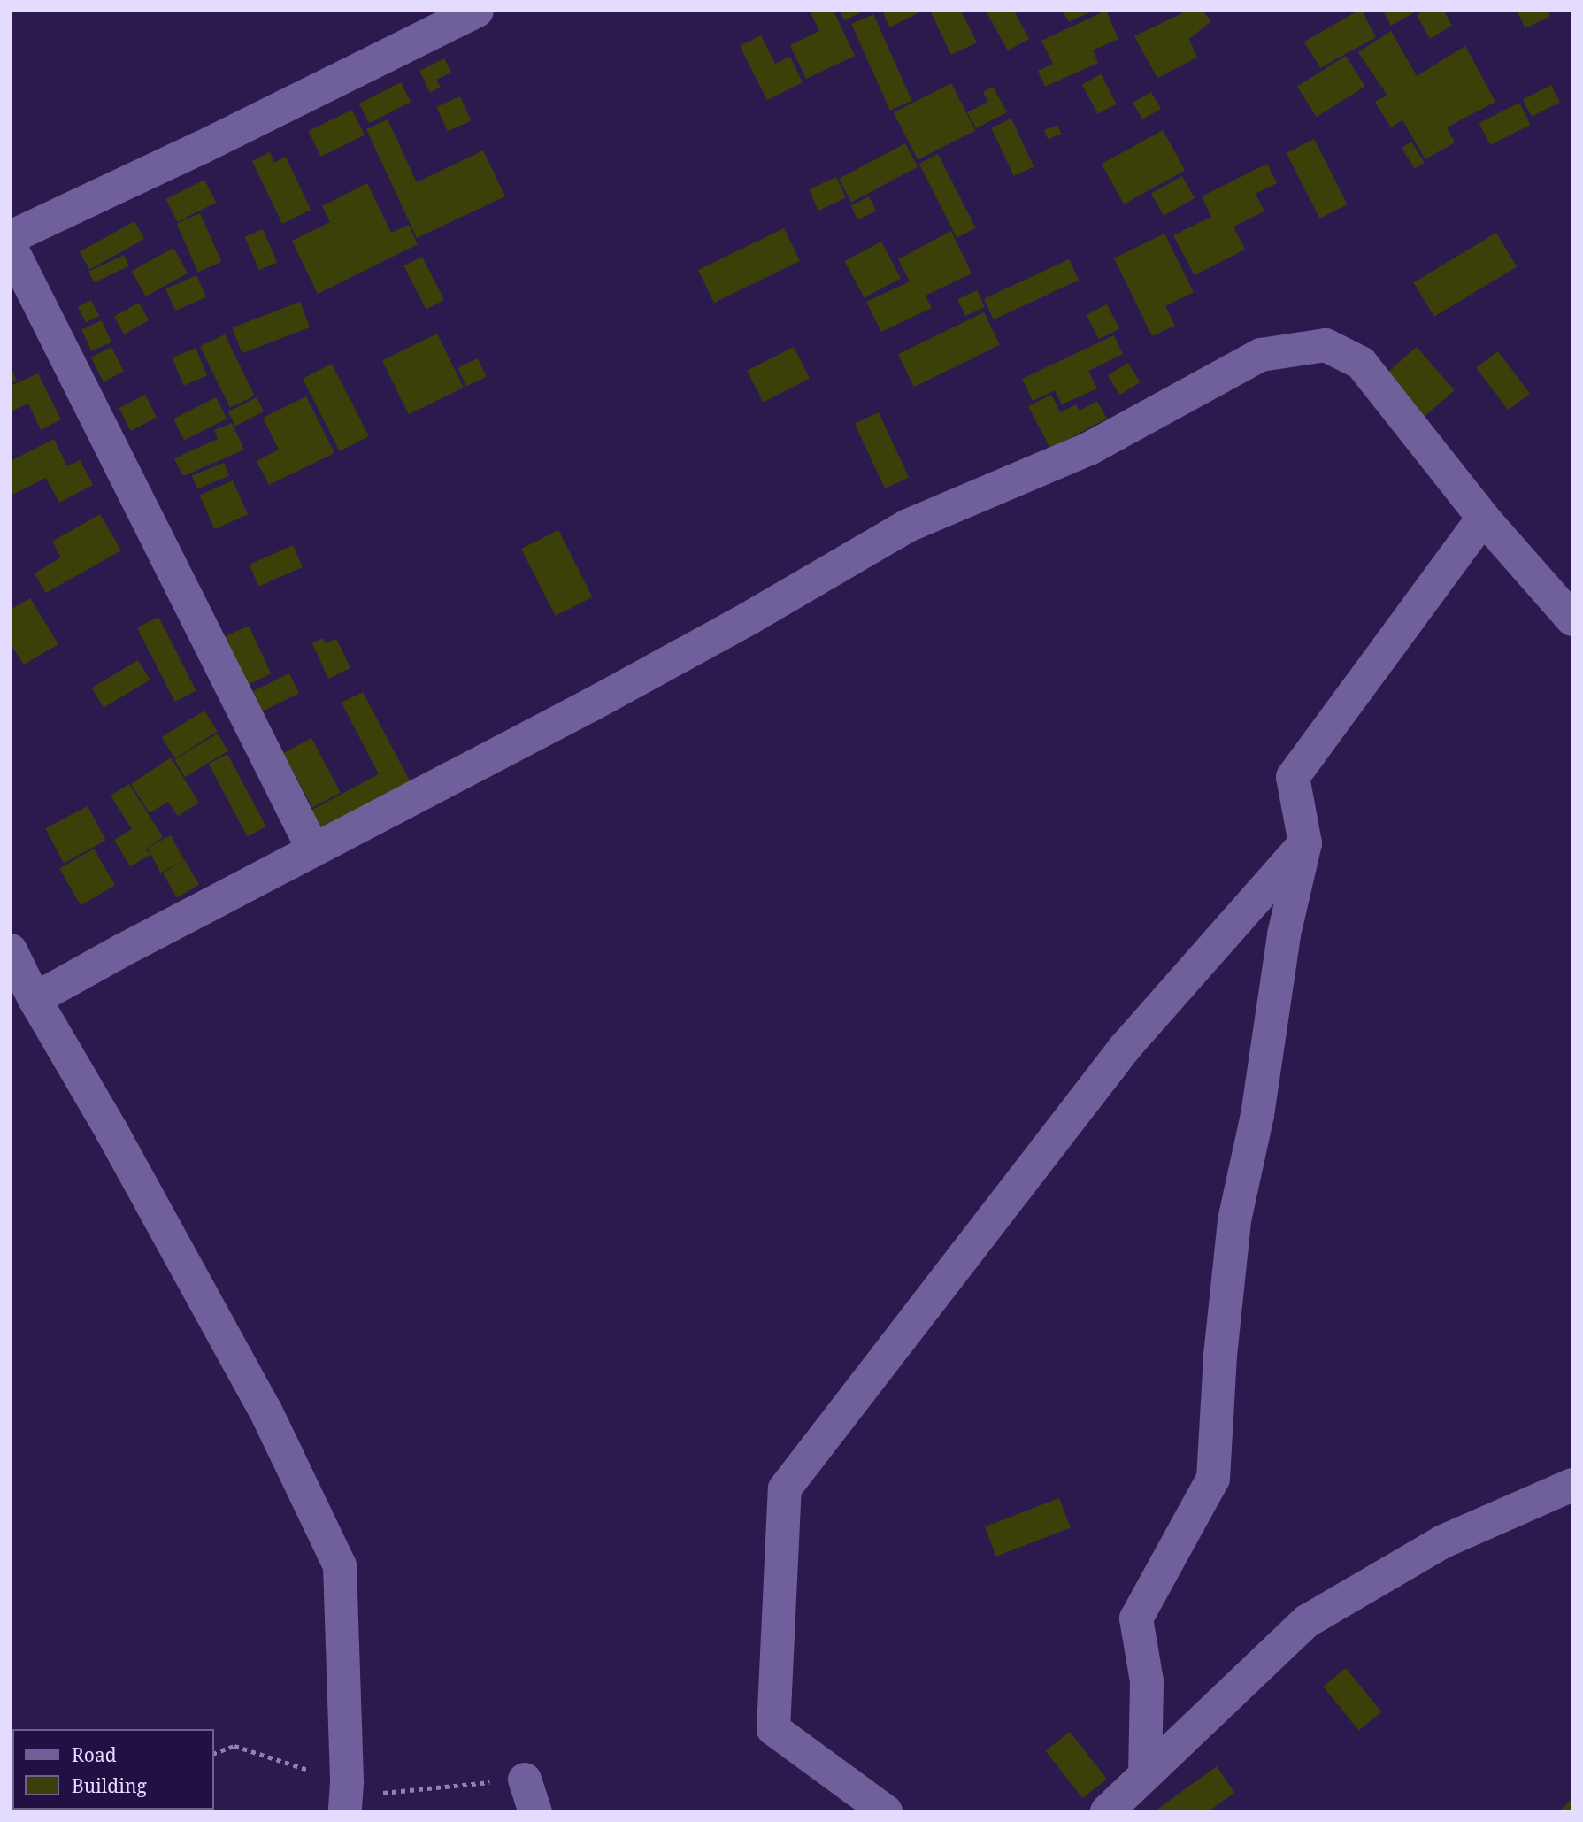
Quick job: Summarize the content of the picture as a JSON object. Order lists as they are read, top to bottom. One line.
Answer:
{"legend":["Road","Building"]}
